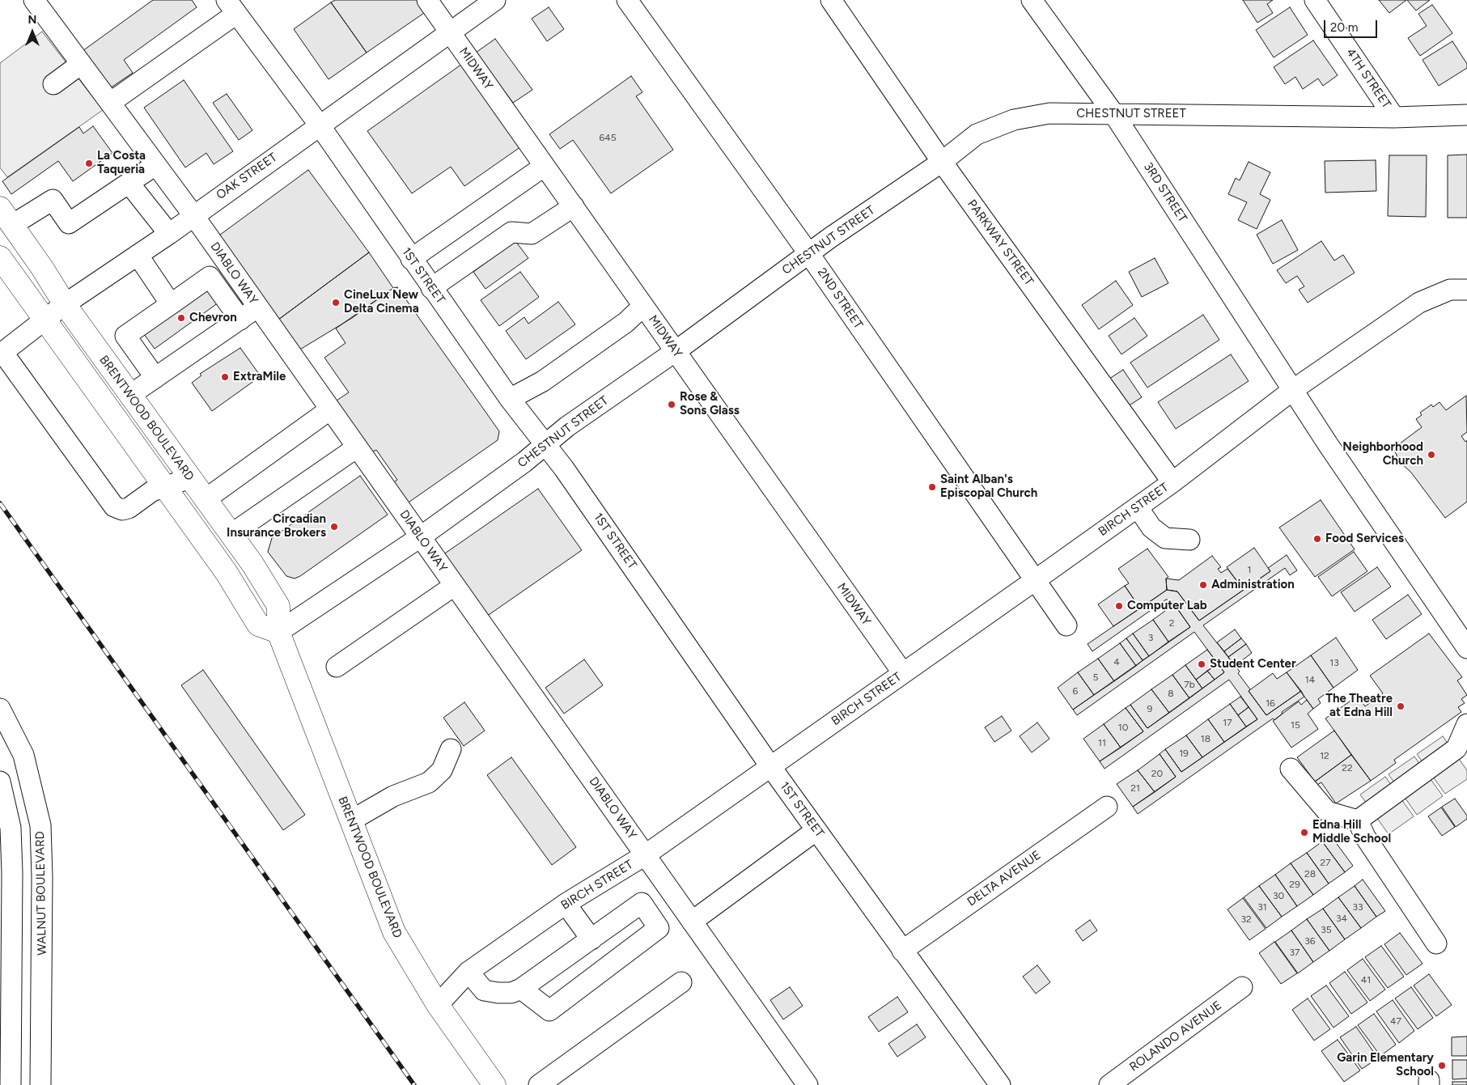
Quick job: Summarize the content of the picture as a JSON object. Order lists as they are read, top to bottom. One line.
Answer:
{"streets":{"main road":["BRENTWOOD BOULEVARD"],"street":["MIDWAY","4TH STREET","CHESTNUT STREET","OAK STREET","3RD STREET","PARKWAY STREET","DIABLO WAY","1ST STREET","2ND STREET","BIRCH STREET","DELTA AVENUE","WALNUT BOULEVARD","ROLANDO AVENUE"]},"crossings":[["MIDWAY","CHESTNUT STREET"],["MIDWAY","OAK STREET"],["MIDWAY","BIRCH STREET"],["4TH STREET","CHESTNUT STREET"],["CHESTNUT STREET","3RD STREET"],["CHESTNUT STREET","PARKWAY STREET"],["CHESTNUT STREET","DIABLO WAY"],["CHESTNUT STREET","1ST STREET"],["CHESTNUT STREET","2ND STREET"],["CHESTNUT STREET","BRENTWOOD BOULEVARD"],["OAK STREET","DIABLO WAY"],["OAK STREET","1ST STREET"],["OAK STREET","BRENTWOOD BOULEVARD"],["3RD STREET","BIRCH STREET"],["PARKWAY STREET","BIRCH STREET"],["DIABLO WAY","BIRCH STREET"],["1ST STREET","BIRCH STREET"],["1ST STREET","DELTA AVENUE"],["2ND STREET","BIRCH STREET"],["BRENTWOOD BOULEVARD","BIRCH STREET"]],"places":["La Costa Taqueria","CineLux New Delta Cinema","Chevron","ExtraMile","Rose & Sons Glass","Neighborhood Church","Saint Alban's Episcopal Church","Circadian Insurance Brokers","Food Services","Administration","Computer Lab","Student Center","The Theatre at Edna Hill","Edna Hill Middle School","Garin Elementary School"],"house_numbers":["645","1","2","3","4","13","5","14","7b","6","8","16","9","17","15","10","18","11","19","12","22","20","21","27","28","29","30","31","33","34","32","35","36","37","41","47"],"scale_bar":"20 m","north":"top"}
